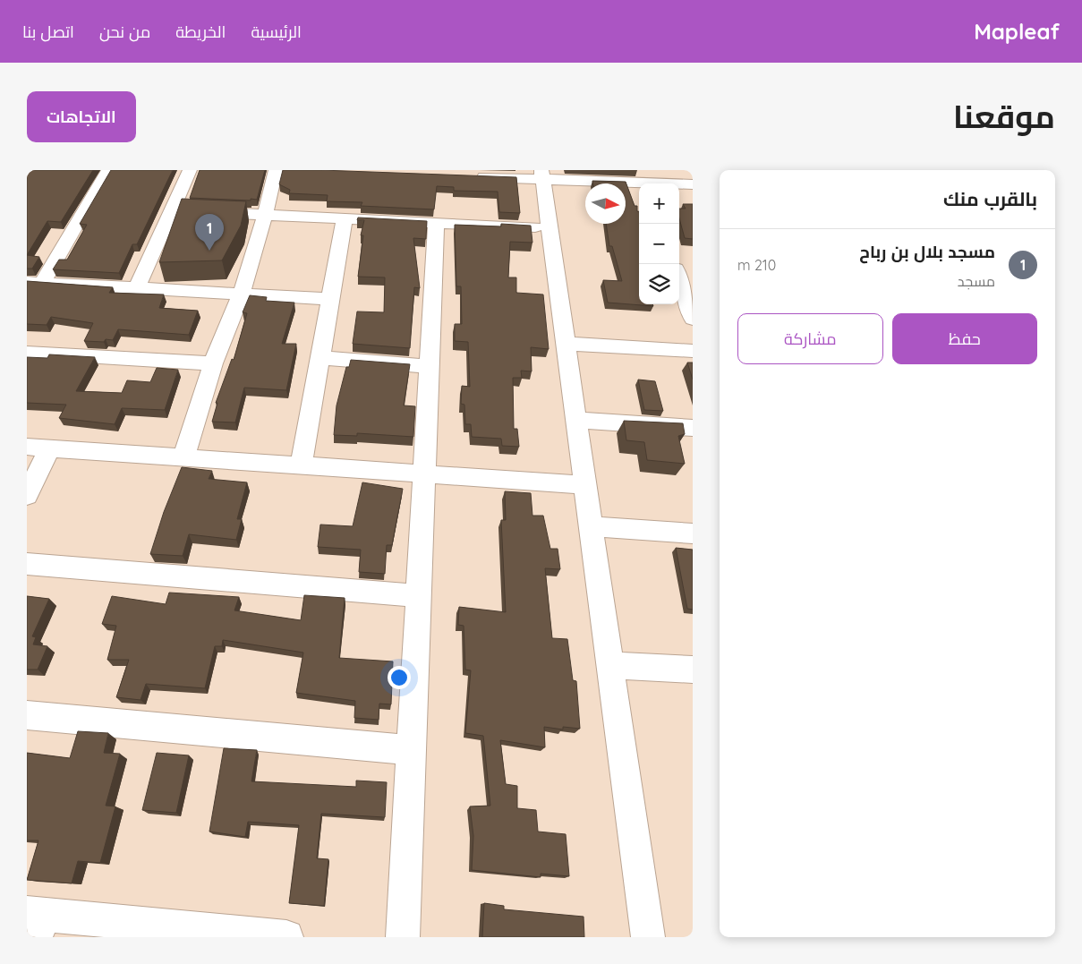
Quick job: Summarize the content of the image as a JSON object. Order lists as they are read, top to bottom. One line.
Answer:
{"north":"right","page":{"header":"Mapleaf","nav":["الرئيسية","الخريطة","من نحن","اتصل بنا"],"title":"موقعنا","buttons":["الاتجاهات",["حفظ","مشاركة"]],"heading":"بالقرب منك","map_buttons":["+","−"],"pins":"1","list":[{"mark":"1","name":"مسجد بلال بن رباح","note":"مسجد","value":"210 m"}]}}
